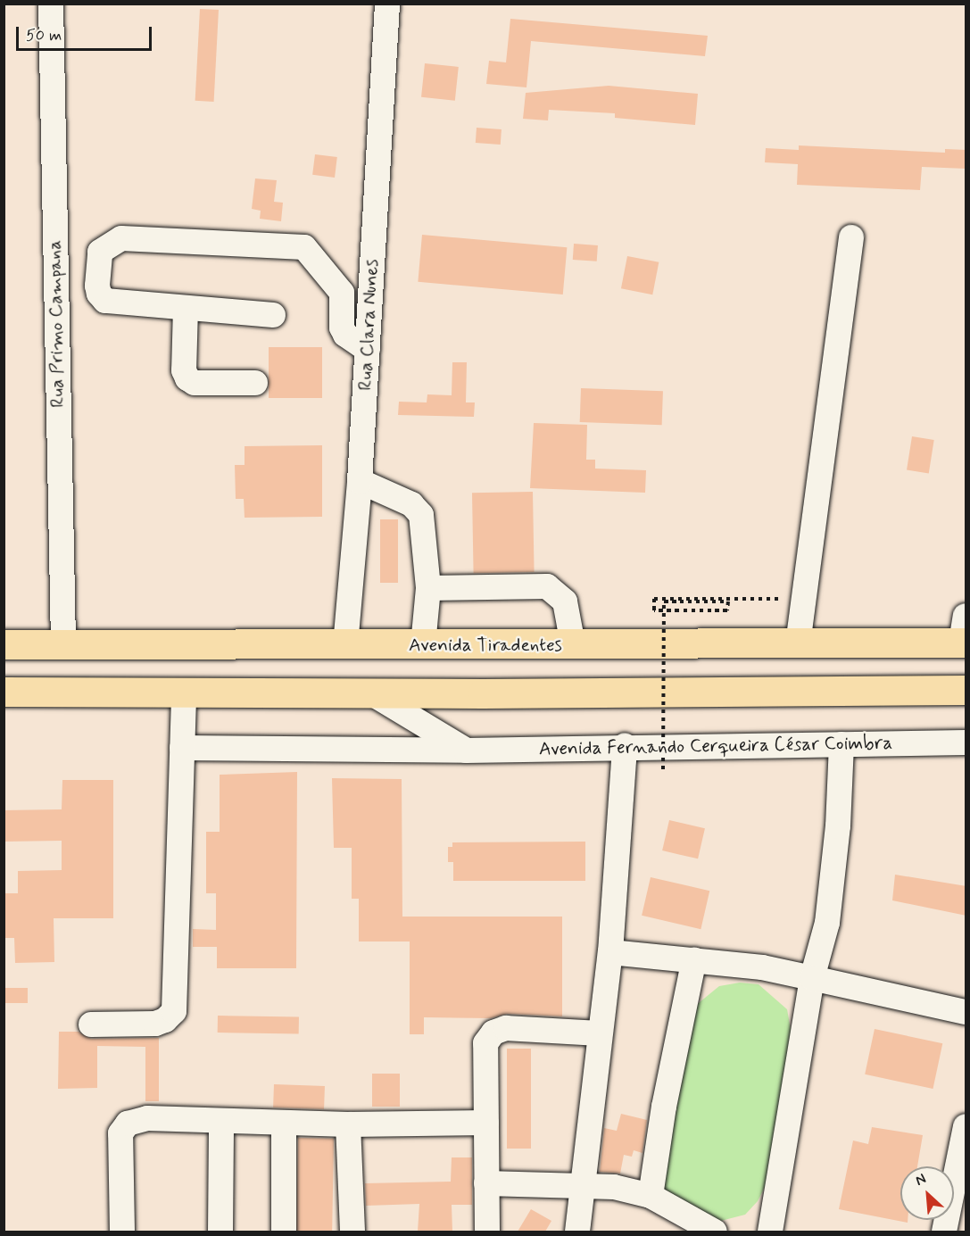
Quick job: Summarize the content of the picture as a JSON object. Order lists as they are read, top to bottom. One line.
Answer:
{"streets":{"highway":["Avenida Tiradentes"],"street":["Rua Primo Campana","Rua Clara Nunes","Avenida Fernando Cerqueira César Coimbra"]},"crossings":[["Rua Primo Campana","Avenida Tiradentes"],["Rua Clara Nunes","Avenida Tiradentes"]],"scale_bar":"50 m","north":"top left"}
